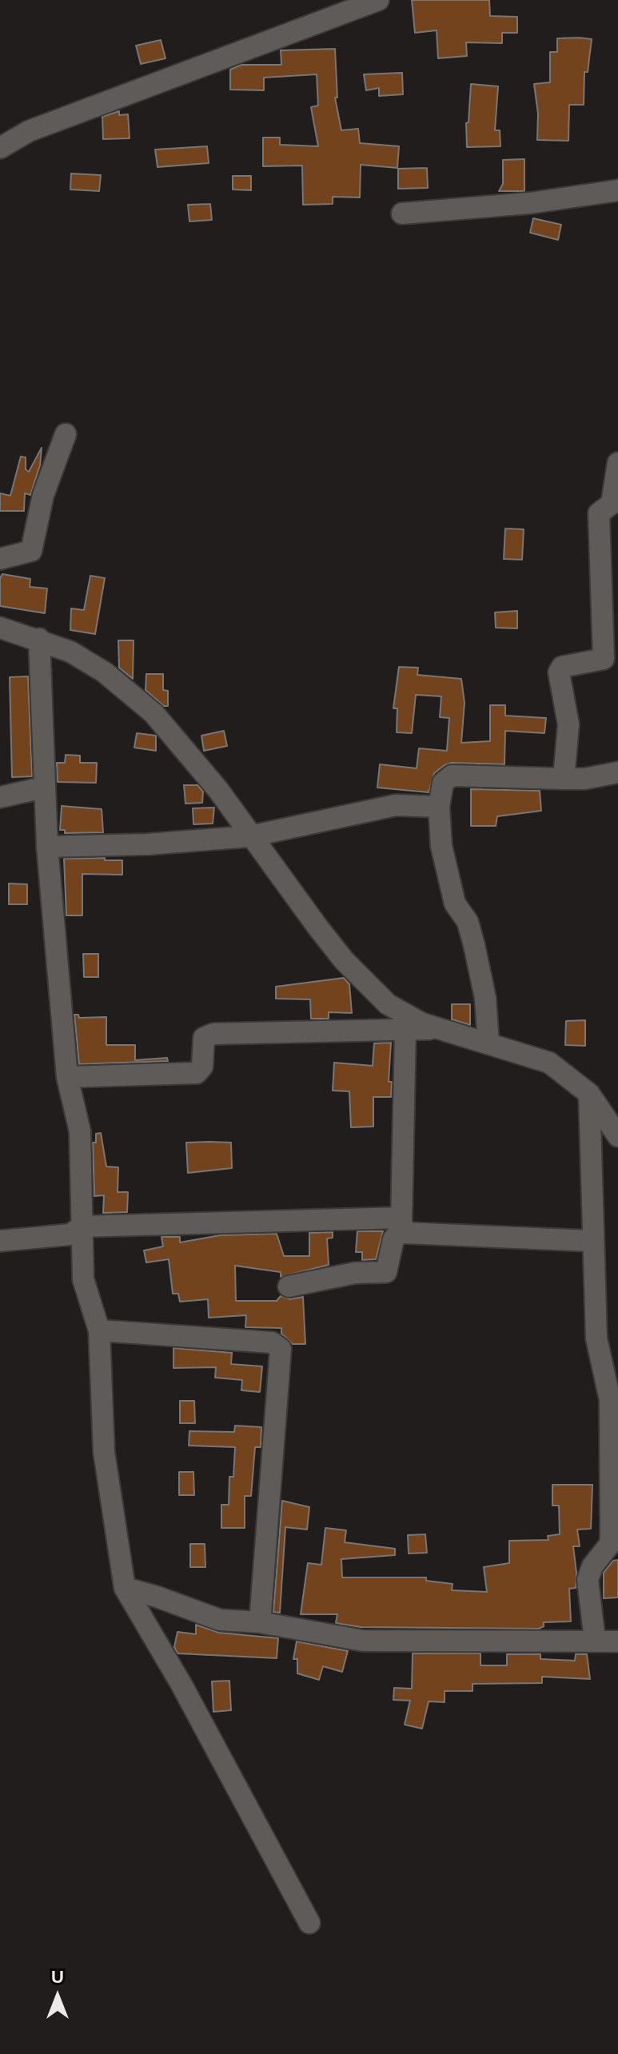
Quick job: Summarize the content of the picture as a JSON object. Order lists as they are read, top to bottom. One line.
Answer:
{"north":"top"}
